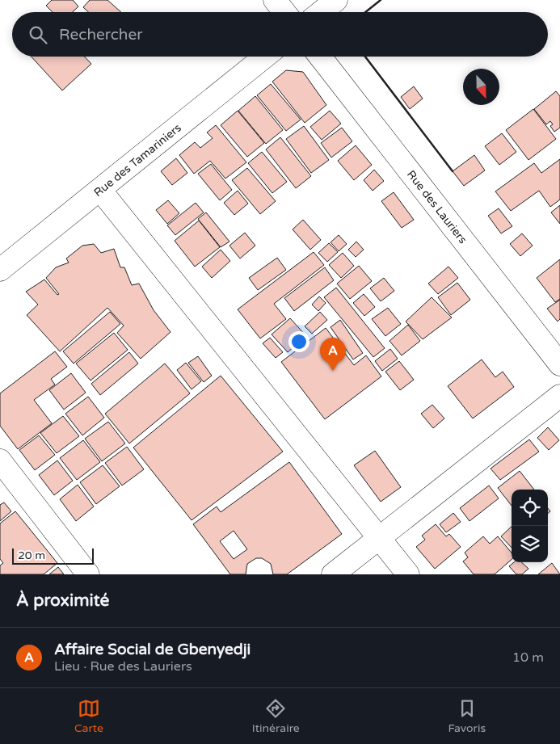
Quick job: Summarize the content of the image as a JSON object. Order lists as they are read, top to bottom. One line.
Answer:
{"streets":{"street":["Rue des Tamariniers","Rue des Lauriers"]},"scale_bar":"20 m","north":"bottom","page":{"search":"Rechercher","pins":"A","scale":"20 m","heading":"À proximité","list":[{"mark":"A","name":"Affaire Social de Gbenyedji","note":"Lieu · Rue des Lauriers","value":"10 m"}],"nav":["Carte","Itinéraire","Favoris"]}}
